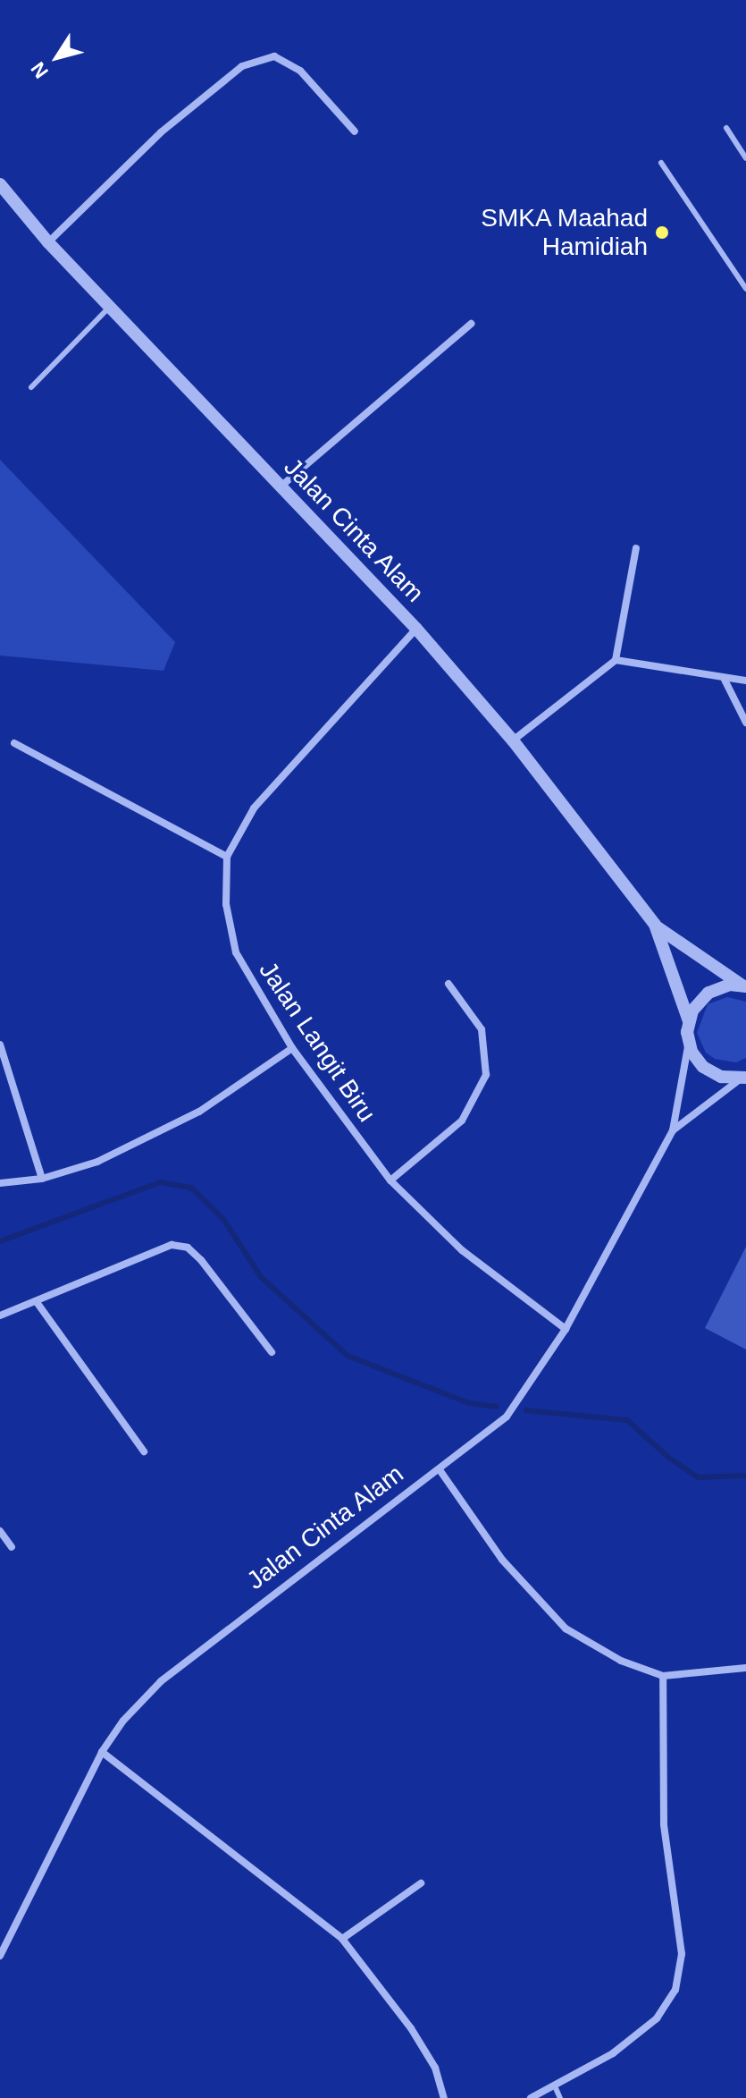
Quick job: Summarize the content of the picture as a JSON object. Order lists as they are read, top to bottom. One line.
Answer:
{"streets":{"street":["Jalan Cinta Alam","Jalan Langit Biru"]},"crossings":[["Jalan Cinta Alam","Jalan Langit Biru"]],"places":["SMKA Maahad Hamidiah"],"north":"bottom left"}
